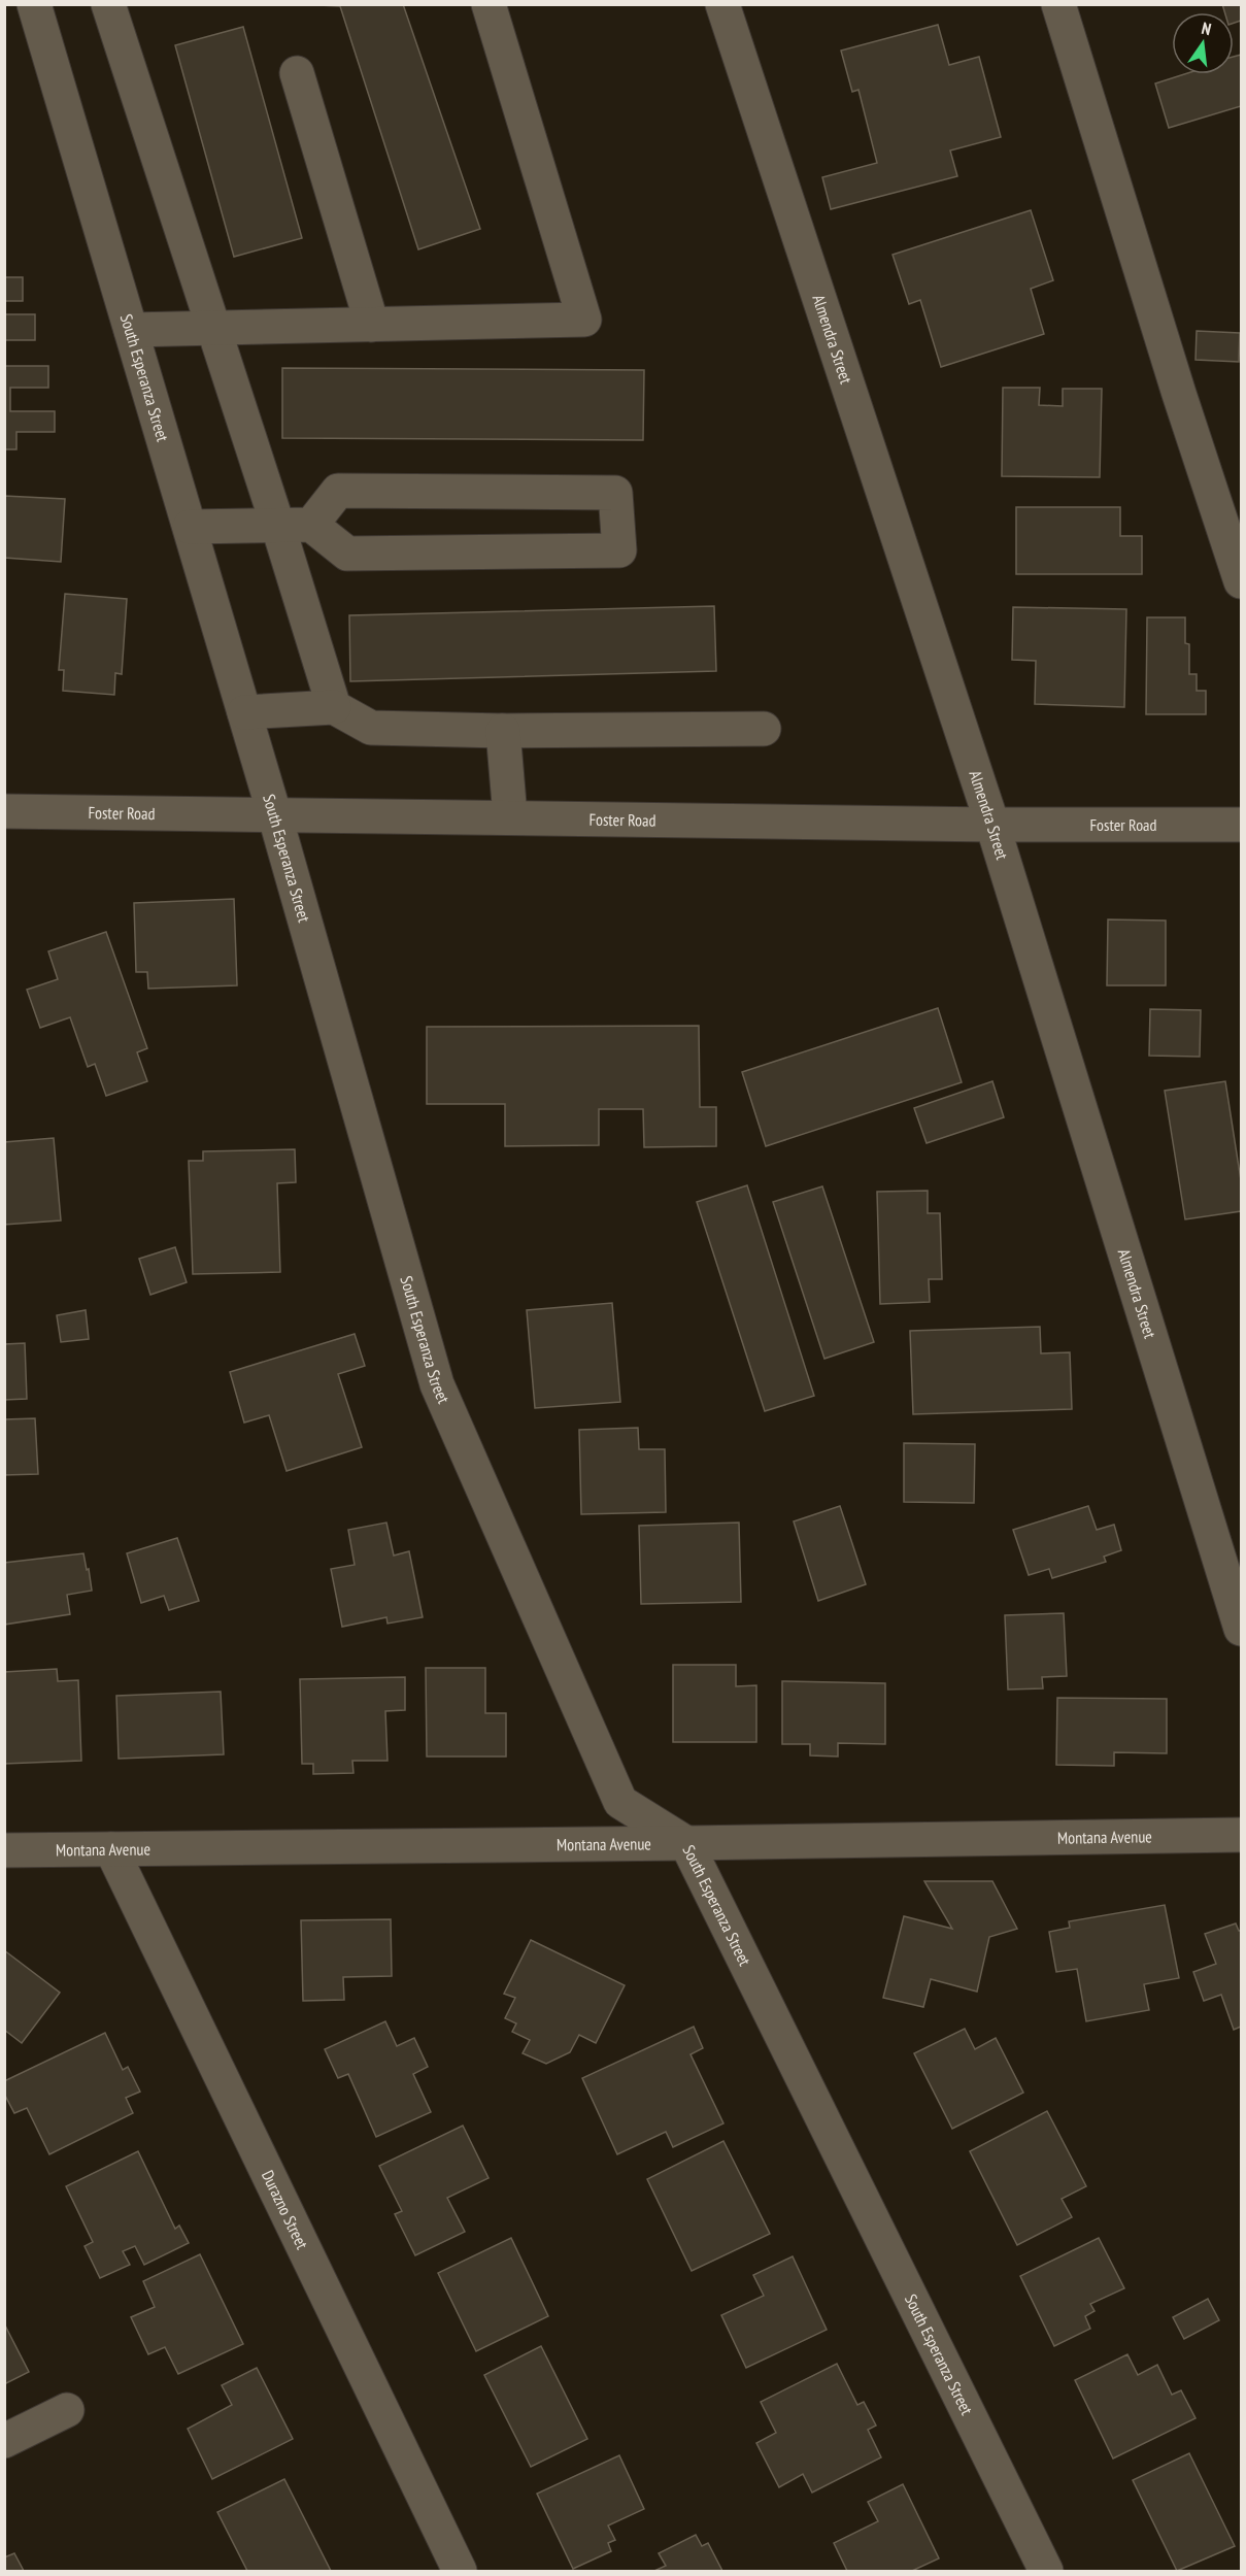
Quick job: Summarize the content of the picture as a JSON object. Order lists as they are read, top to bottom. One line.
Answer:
{"streets":{"street":["Almendra Street","South Esperanza Street","Foster Road","Montana Avenue","Durazno Street"]},"crossings":[["Almendra Street","Foster Road"],["South Esperanza Street","Foster Road"],["South Esperanza Street","Montana Avenue"],["Montana Avenue","Durazno Street"]],"north":"top"}
